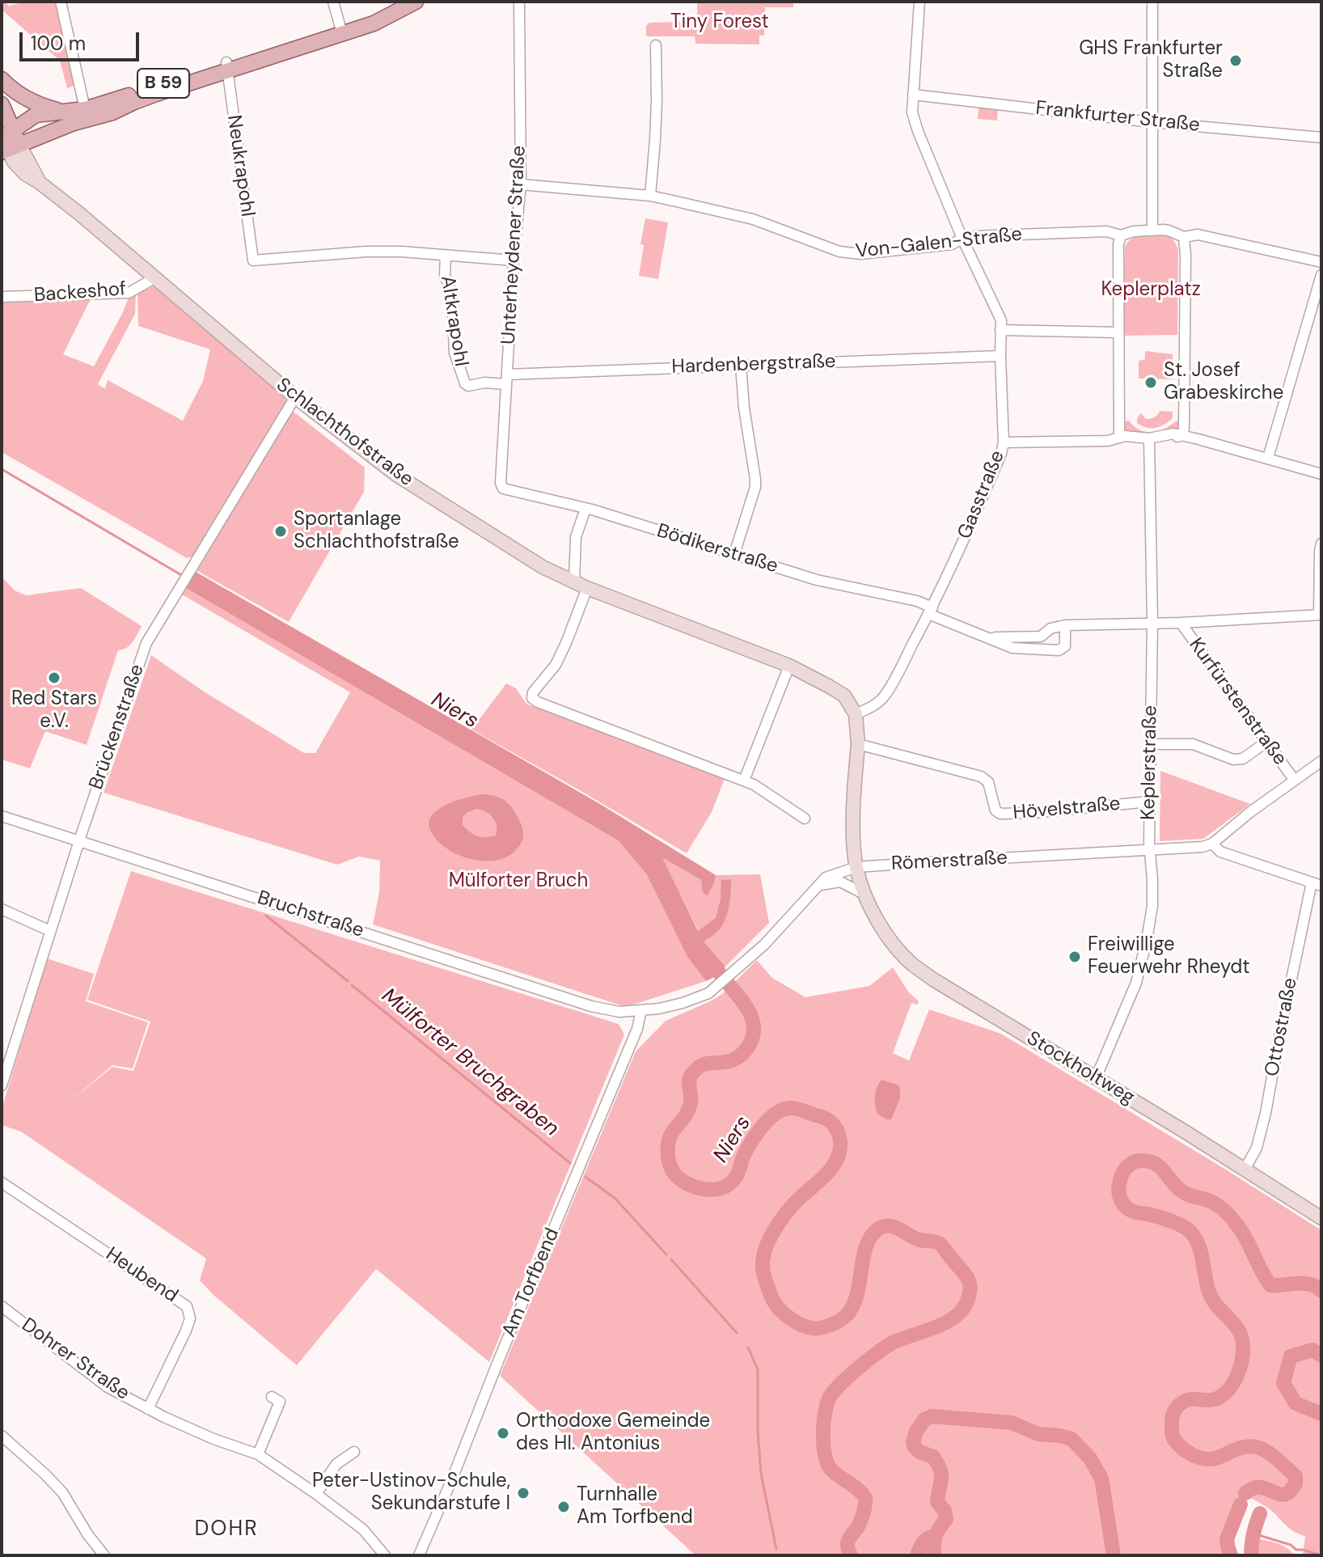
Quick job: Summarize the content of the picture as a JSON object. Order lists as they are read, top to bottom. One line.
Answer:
{"streets":{"main road":["B 59","Schlachthofstraße","Stockholtweg"],"street":["Frankfurter Straße","Neukrapohl","Von-Galen-Straße","Unterheydener Straße","Backeshof","Altkrapohl","Hardenbergstraße","Gasstraße","Bödikerstraße","Kurfürstenstraße","Brückenstraße","Keplerstraße","Hövelstraße","Römerstraße","Bruchstraße","Ottostraße","Heubend","Am Torfbend","Dohrer Straße"]},"crossings":[["B 59","Neukrapohl"],["B 59","Schlachthofstraße"],["Frankfurter Straße","Gasstraße"],["Neukrapohl","Altkrapohl"],["Von-Galen-Straße","Unterheydener Straße"],["Von-Galen-Straße","Gasstraße"],["Unterheydener Straße","Altkrapohl"],["Unterheydener Straße","Hardenbergstraße"],["Unterheydener Straße","Bödikerstraße"],["Backeshof","Schlachthofstraße"],["Altkrapohl","Hardenbergstraße"],["Hardenbergstraße","Gasstraße"],["Schlachthofstraße","Gasstraße"],["Schlachthofstraße","Brückenstraße"],["Gasstraße","Bödikerstraße"],["Brückenstraße","Bruchstraße"],["Keplerstraße","Hövelstraße"],["Keplerstraße","Römerstraße"],["Keplerstraße","Stockholtweg"],["Römerstraße","Bruchstraße"],["Römerstraße","Am Torfbend"],["Ottostraße","Stockholtweg"],["Heubend","Dohrer Straße"]],"districts":["DOHR"],"water":["Niers","Mülforter Bruchgraben"],"parks":["Tiny Forest","Keplerplatz","Mülforter Bruch"],"places":["GHS Frankfurter Straße","St. Josef Grabeskirche","Sportanlage Schlachthofstraße","Red Stars e.V.","Freiwillige Feuerwehr Rheydt","Orthodoxe Gemeinde des Hl. Antonius","Peter-Ustinov-Schule, Sekundarstufe I","Turnhalle Am Torfbend"],"scale_bar":"100 m"}
